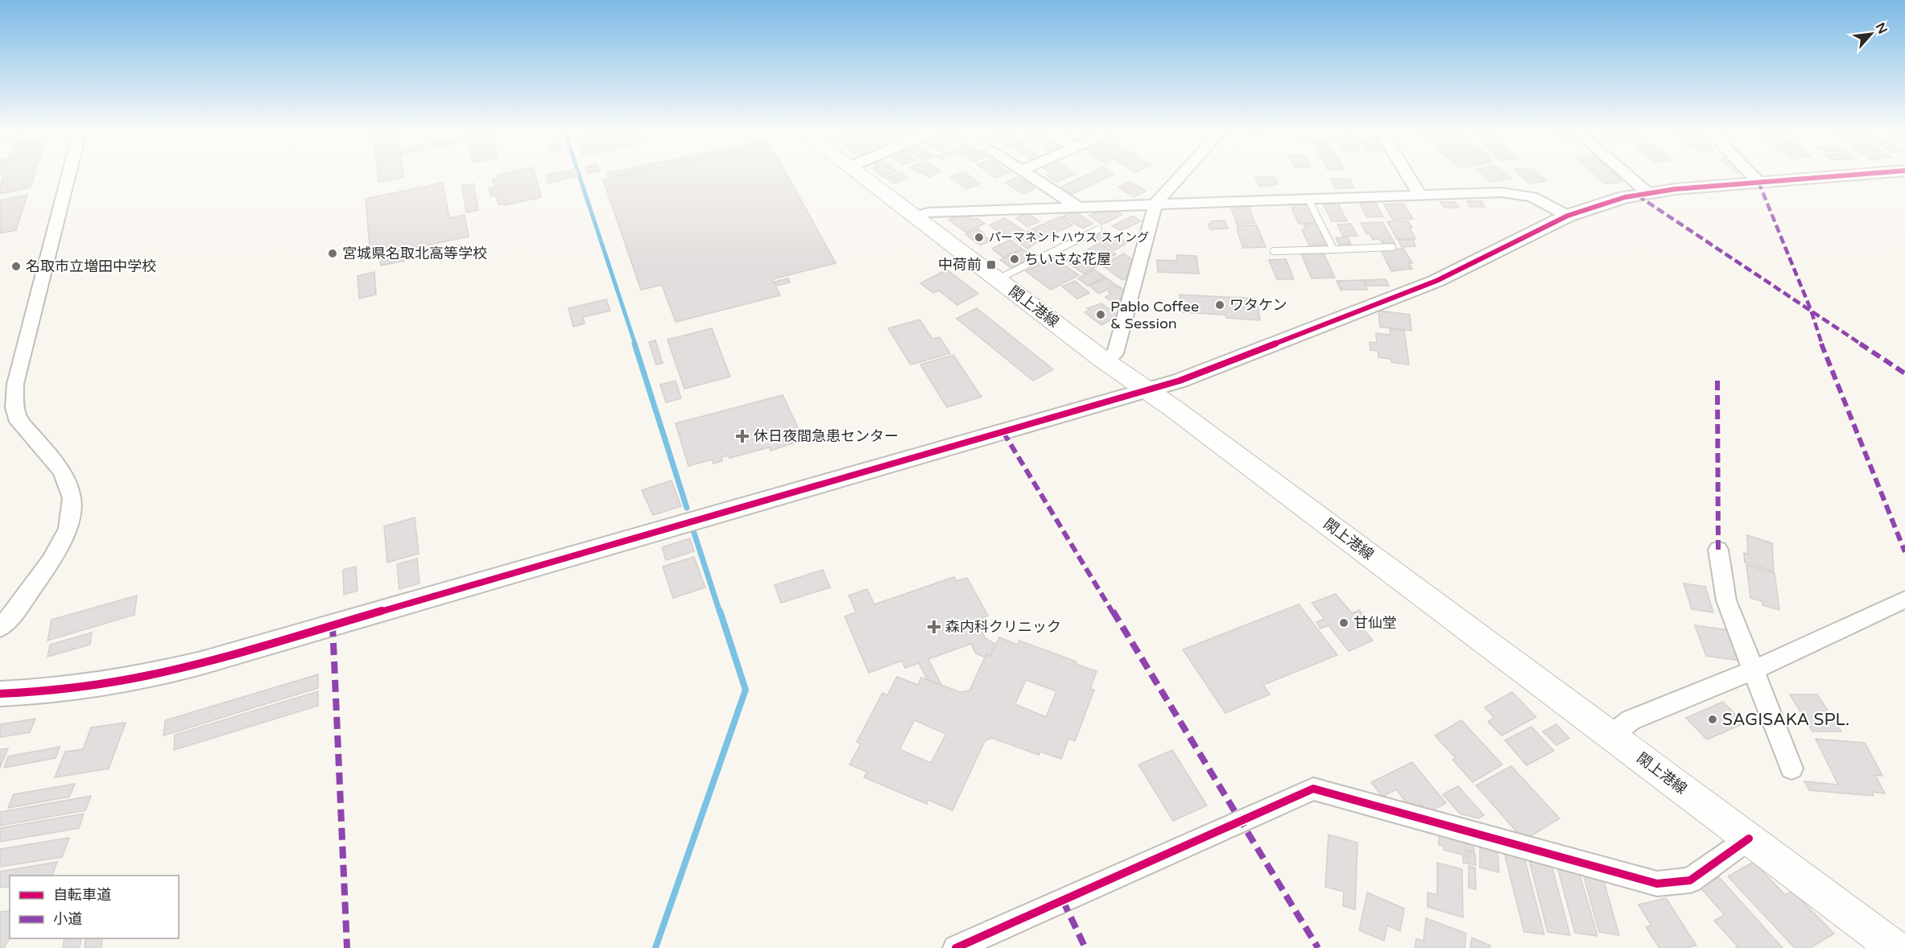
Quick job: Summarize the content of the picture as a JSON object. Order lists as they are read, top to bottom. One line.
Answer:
{"streets":{"main road":["閖上港線"]},"places":{"other":["パーマネントハウス スイング","宮城県名取北高等学校","ちいさな花屋","名取市立増田中学校","ワタケン","Pablo Coffee & Session","甘仙堂","SAGISAKA SPL."],"transit":["中荷前"],"health":["休日夜間急患センター","森内科クリニック"]},"legend":["自転車道","小道"],"north":"top right"}
